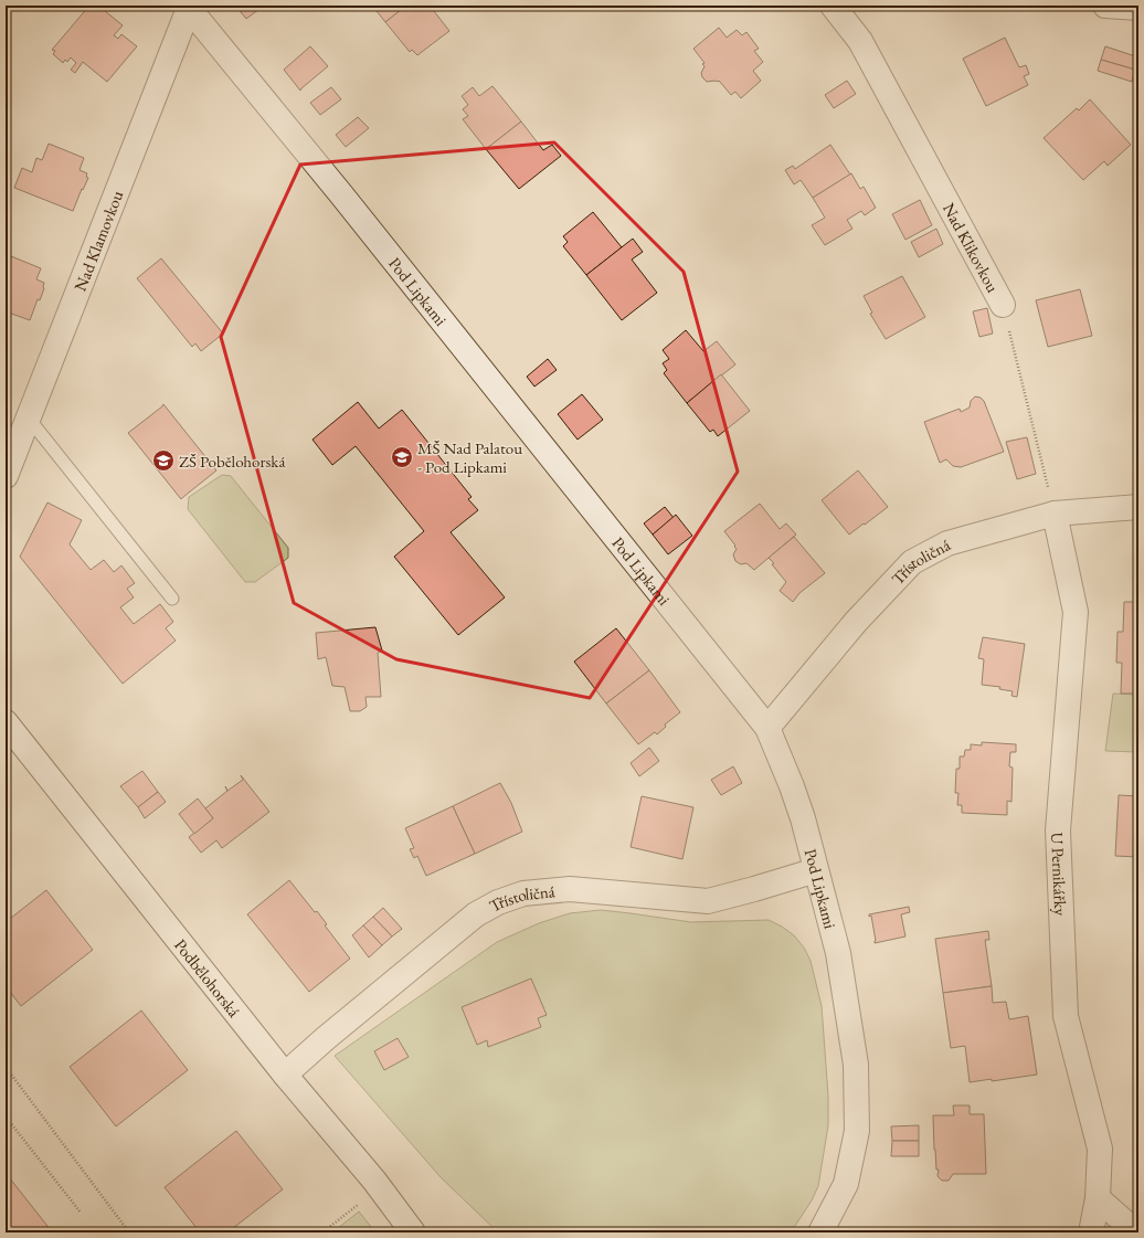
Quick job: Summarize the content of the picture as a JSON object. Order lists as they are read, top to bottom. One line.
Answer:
{"streets":{"street":["Nad Klamovkou","Nad Klikovkou","Pod Lipkami","Třístoličná","U Pernikářky","Podbělohorská"]},"crossings":[["Nad Klamovkou","Pod Lipkami"],["Nad Klikovkou","Třístoličná"],["Nad Klikovkou","U Pernikářky"],["Pod Lipkami","Třístoličná"],["Třístoličná","U Pernikářky"],["Třístoličná","Podbělohorská"]],"places":{"school or university":["MŠ Nad Palatou - Pod Lipkami","ZŠ Pobělohorská"]}}
